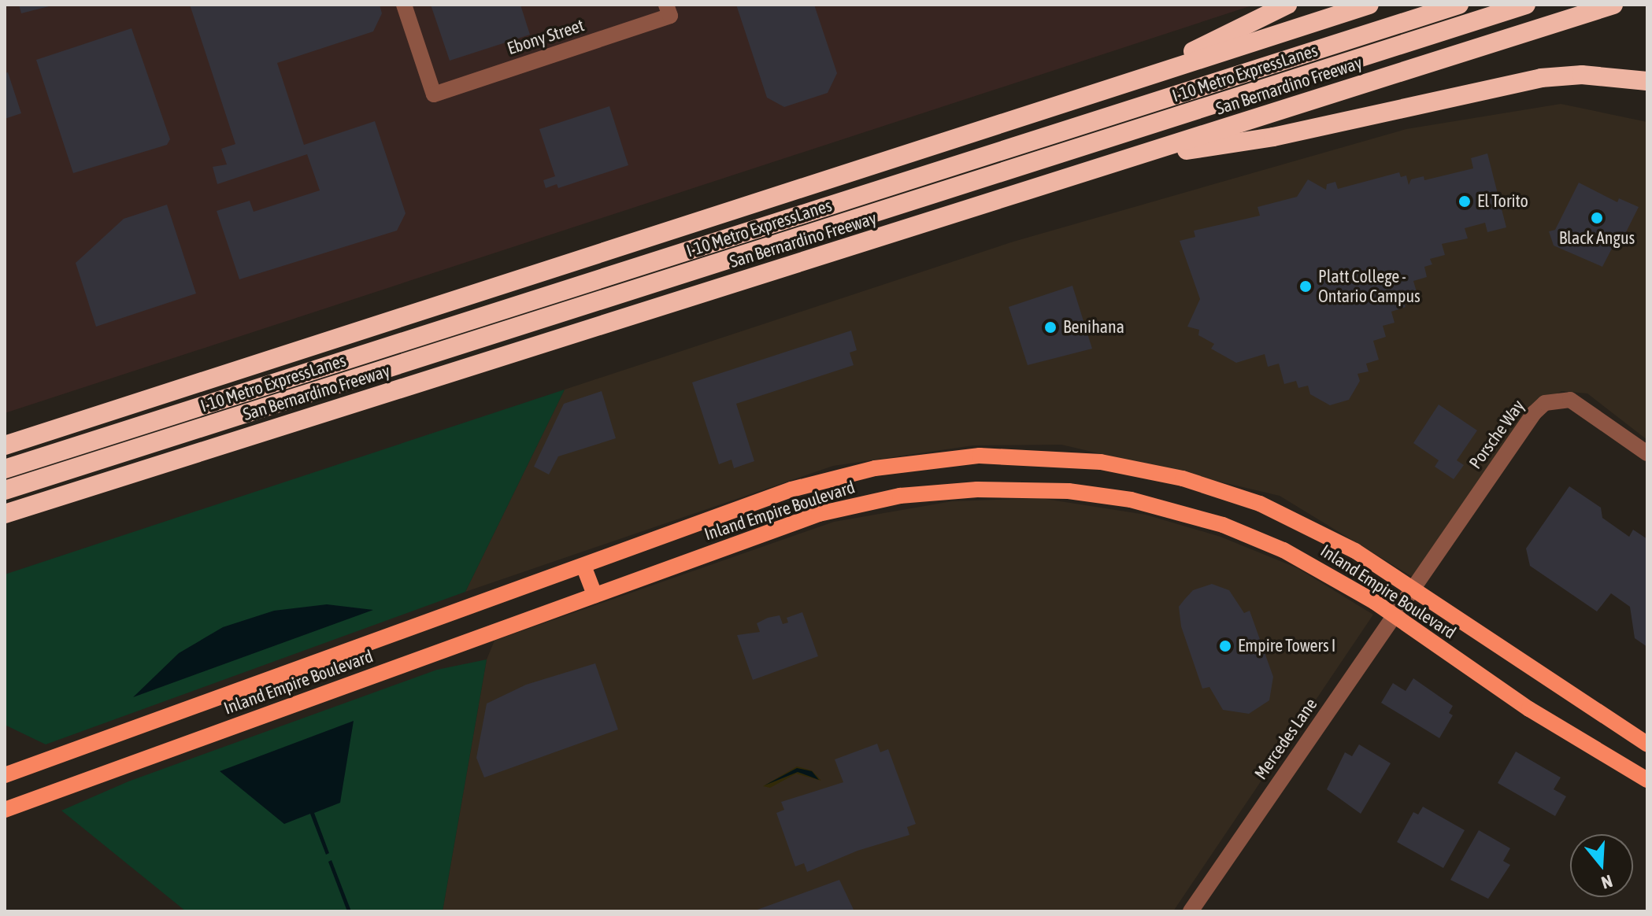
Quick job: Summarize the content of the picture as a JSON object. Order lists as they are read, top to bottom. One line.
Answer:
{"streets":{"highway":["I-10 Metro ExpressLanes","San Bernardino Freeway"],"main road":["Inland Empire Boulevard"],"street":["Ebony Street","Porsche Way","Mercedes Lane"]},"crossings":[["Porsche Way","Inland Empire Boulevard"],["Porsche Way","Mercedes Lane"],["Inland Empire Boulevard","Mercedes Lane"]],"places":["El Torito","Black Angus","Platt College - Ontario Campus","Benihana","Empire Towers I"],"north":"bottom"}
